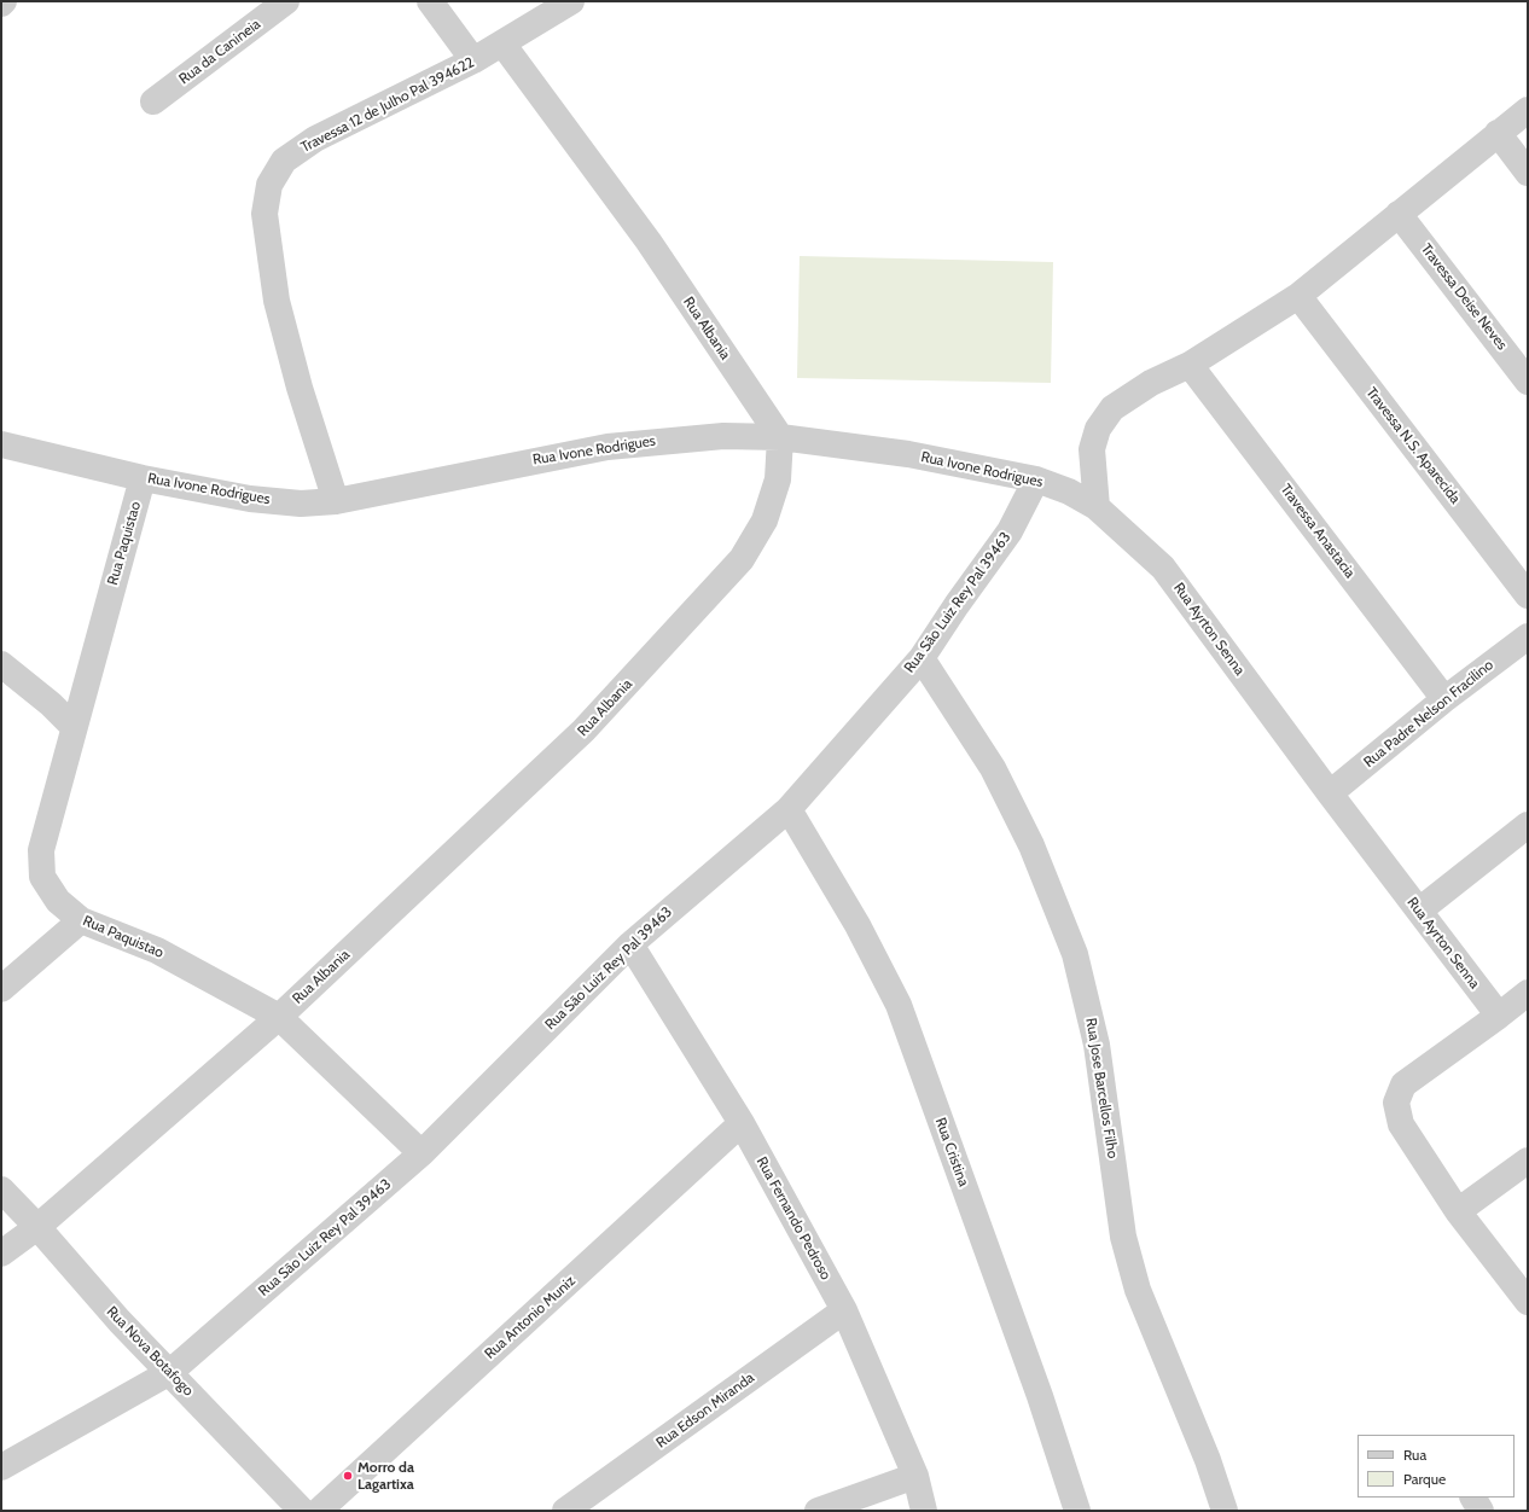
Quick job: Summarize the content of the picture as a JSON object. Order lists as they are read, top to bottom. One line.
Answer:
{"streets":{"street":["Rua da Canineia","Travessa 12 de Julho Pal 394622","Travessa Deise Neves","Rua Albania","Travessa N.S. Aparecida","Rua Ivone Rodrigues","Travessa Anastacia","Rua Paquistao","Rua Sāo Luiz Rey Pal 39463","Rua Ayrton Senna","Rua Padre Nelson Fracilino","Rua Jose Barcellos Filho","Rua Cristina","Rua Fernando Pedroso","Rua Antonio Muniz","Rua Nova Botafogo","Rua Edson Miranda"]},"crossings":[["Travessa 12 de Julho Pal 394622","Rua Albania"],["Travessa 12 de Julho Pal 394622","Rua Ivone Rodrigues"],["Rua Albania","Rua Ivone Rodrigues"],["Rua Albania","Rua Paquistao"],["Rua Albania","Rua Nova Botafogo"],["Rua Ivone Rodrigues","Rua Paquistao"],["Rua Ivone Rodrigues","Rua Sāo Luiz Rey Pal 39463"],["Rua Ivone Rodrigues","Rua Ayrton Senna"],["Travessa Anastacia","Rua Padre Nelson Fracilino"],["Rua Paquistao","Rua Sāo Luiz Rey Pal 39463"],["Rua Sāo Luiz Rey Pal 39463","Rua Jose Barcellos Filho"],["Rua Sāo Luiz Rey Pal 39463","Rua Cristina"],["Rua Sāo Luiz Rey Pal 39463","Rua Fernando Pedroso"],["Rua Sāo Luiz Rey Pal 39463","Rua Nova Botafogo"],["Rua Ayrton Senna","Rua Padre Nelson Fracilino"],["Rua Fernando Pedroso","Rua Antonio Muniz"],["Rua Fernando Pedroso","Rua Edson Miranda"]],"places":["Morro da Lagartixa"],"legend":["Rua","Parque"]}
